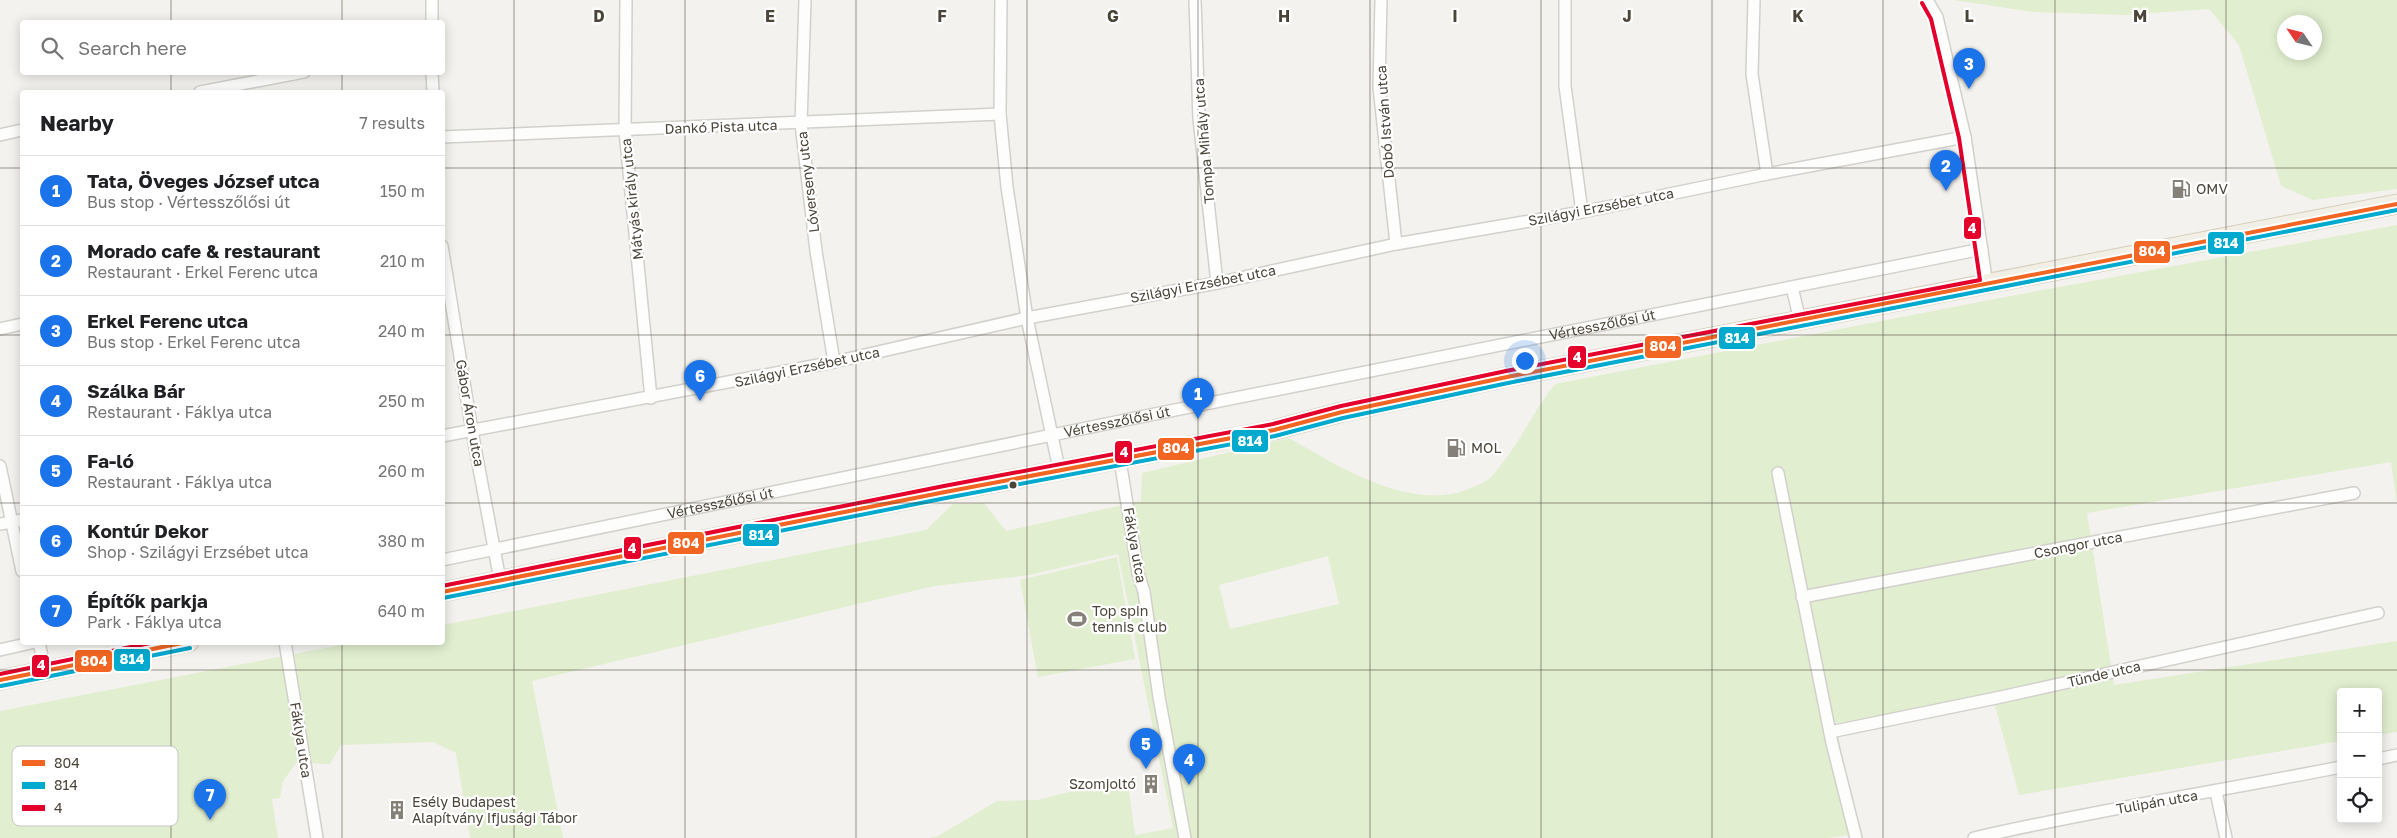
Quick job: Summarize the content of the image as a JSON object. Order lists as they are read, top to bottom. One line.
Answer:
{"streets":{"street":["Dobó István utca","Dankó Pista utca","Tompa Mihály utca","Lóverseny utca","Mátyás király utca","Szilágyi Erzsébet utca","Vértesszőlősi út","Gábor Áron utca","Fáklya utca","Csongor utca","Tünde utca","Tulipán utca"]},"crossings":[["Dobó István utca","Szilágyi Erzsébet utca"],["Dankó Pista utca","Lóverseny utca"],["Dankó Pista utca","Mátyás király utca"],["Tompa Mihály utca","Szilágyi Erzsébet utca"],["Lóverseny utca","Szilágyi Erzsébet utca"],["Mátyás király utca","Szilágyi Erzsébet utca"],["Szilágyi Erzsébet utca","Gábor Áron utca"],["Vértesszőlősi út","Gábor Áron utca"]],"places":{"fuel station":["OMV","MOL"],"sports":["Top spin tennis club"],"building":["Szomjoltó","Esély Budapest Alapítvány Ifjusági Tábor"]},"lines":["transit line 4","transit line 804","transit line 814"],"legend":["804","814","4"],"north":"top left","page":{"search":"Search here","pins":["3","2","6","1","5","4","7"],"heading":["Nearby","7 results"],"list":[{"mark":"1","name":"Tata, Öveges József utca","note":"Bus stop · Vértesszőlősi út","value":"150 m"},{"mark":"2","name":"Morado cafe & restaurant","note":"Restaurant · Erkel Ferenc utca","value":"210 m"},{"mark":"3","name":"Erkel Ferenc utca","note":"Bus stop · Erkel Ferenc utca","value":"240 m"},{"mark":"4","name":"Szálka Bár","note":"Restaurant · Fáklya utca","value":"250 m"},{"mark":"5","name":"Fa-ló","note":"Restaurant · Fáklya utca","value":"260 m"},{"mark":"6","name":"Kontúr Dekor","note":"Shop · Szilágyi Erzsébet utca","value":"380 m"},{"mark":"7","name":"Építők parkja","note":"Park · Fáklya utca","value":"640 m"}],"map_buttons":["+","−"]},"grid":{"columns":["D","E","F","G","H","I","J","K","L","M"]}}
